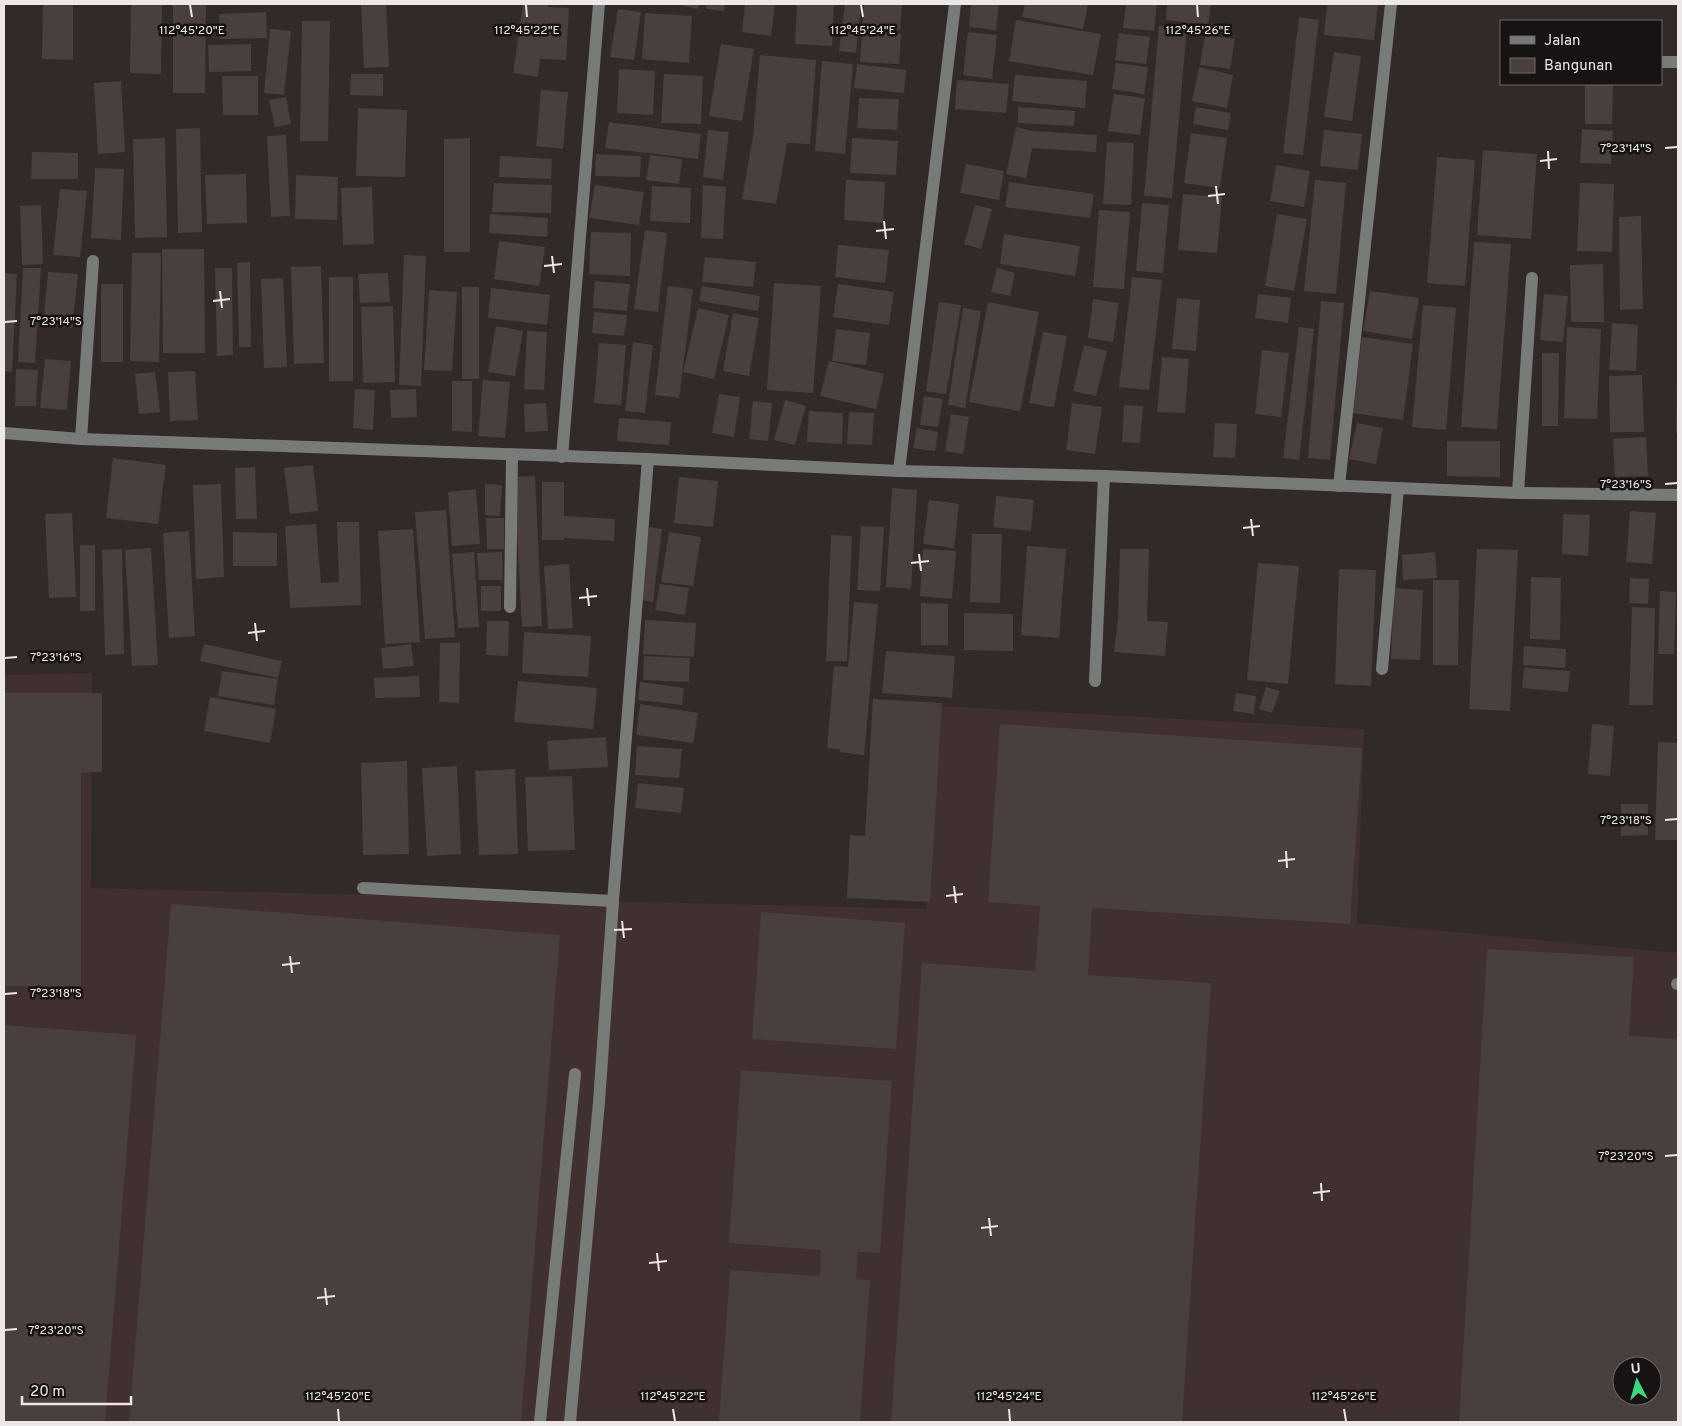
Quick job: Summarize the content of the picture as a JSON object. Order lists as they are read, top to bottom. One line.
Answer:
{"legend":["Jalan","Bangunan"],"scale_bar":"20 m","north":"top","coordinates":["112°45'20\"E","112°45'22\"E","112°45'24\"E","112°45'26\"E","7°23'14\"S","7°23'16\"S","7°23'18\"S","7°23'20\"S"]}
